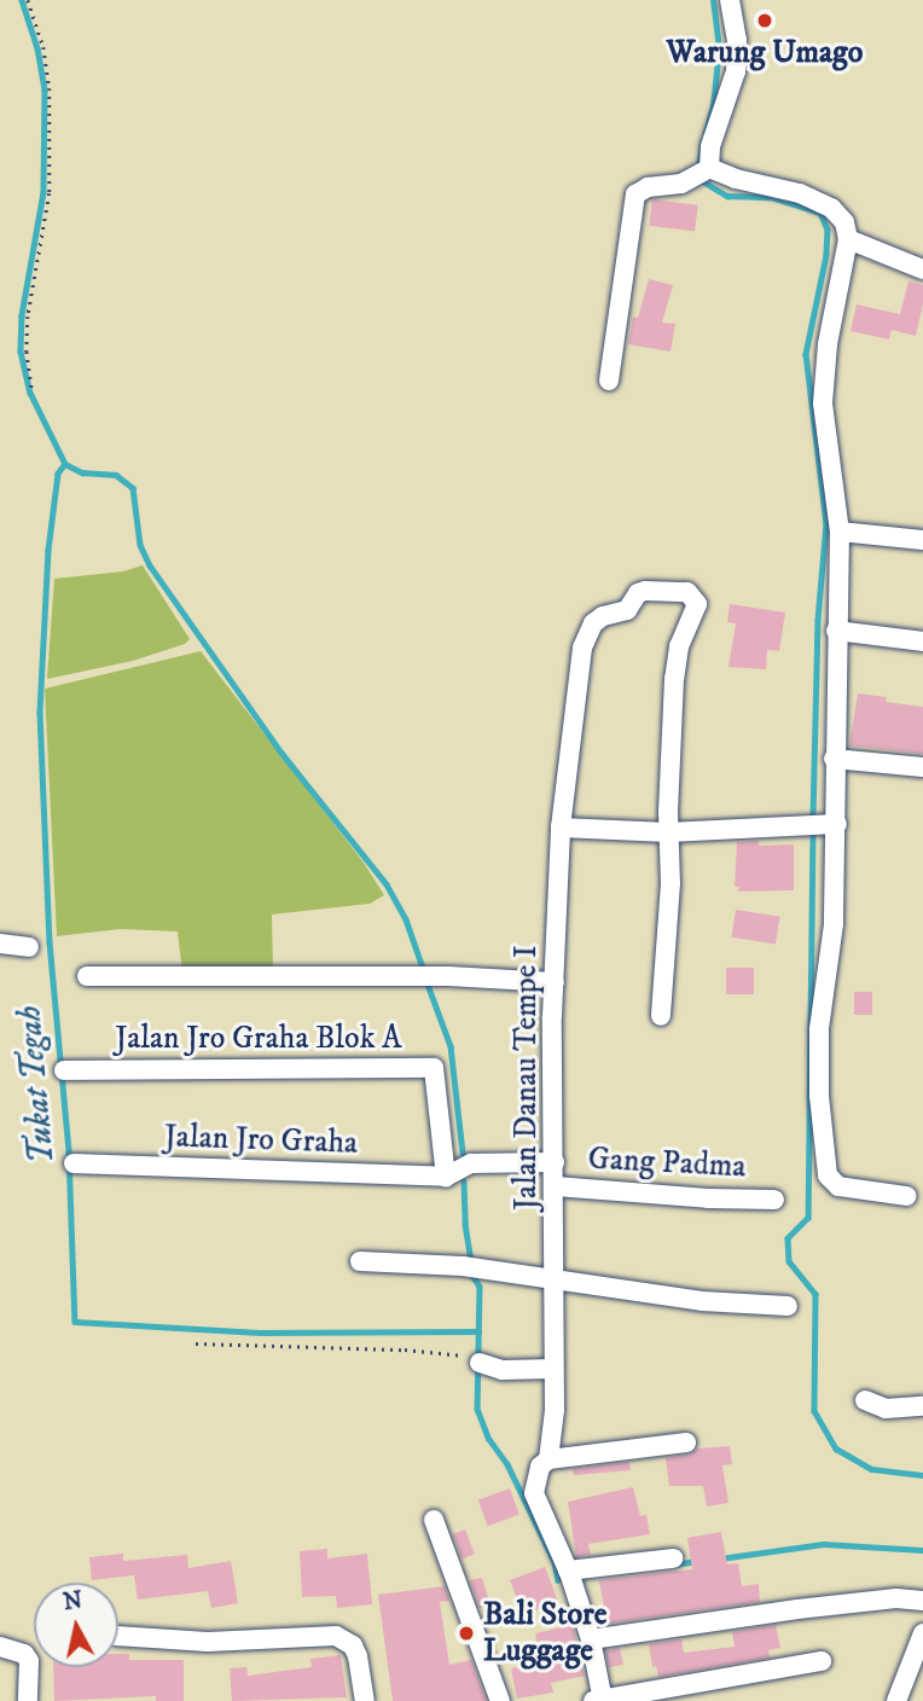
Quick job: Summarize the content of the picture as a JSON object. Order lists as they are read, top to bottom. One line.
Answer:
{"streets":{"street":["Jalan Jro Graha Blok A","Jalan Danau Tempe I","Jalan Jro Graha","Gang Padma"]},"crossings":[["Jalan Jro Graha Blok A","Jalan Jro Graha"],["Jalan Danau Tempe I","Gang Padma"]],"water":["Tukat Tegah"],"places":["Warung Umago","Bali Store Luggage"],"north":"top"}
